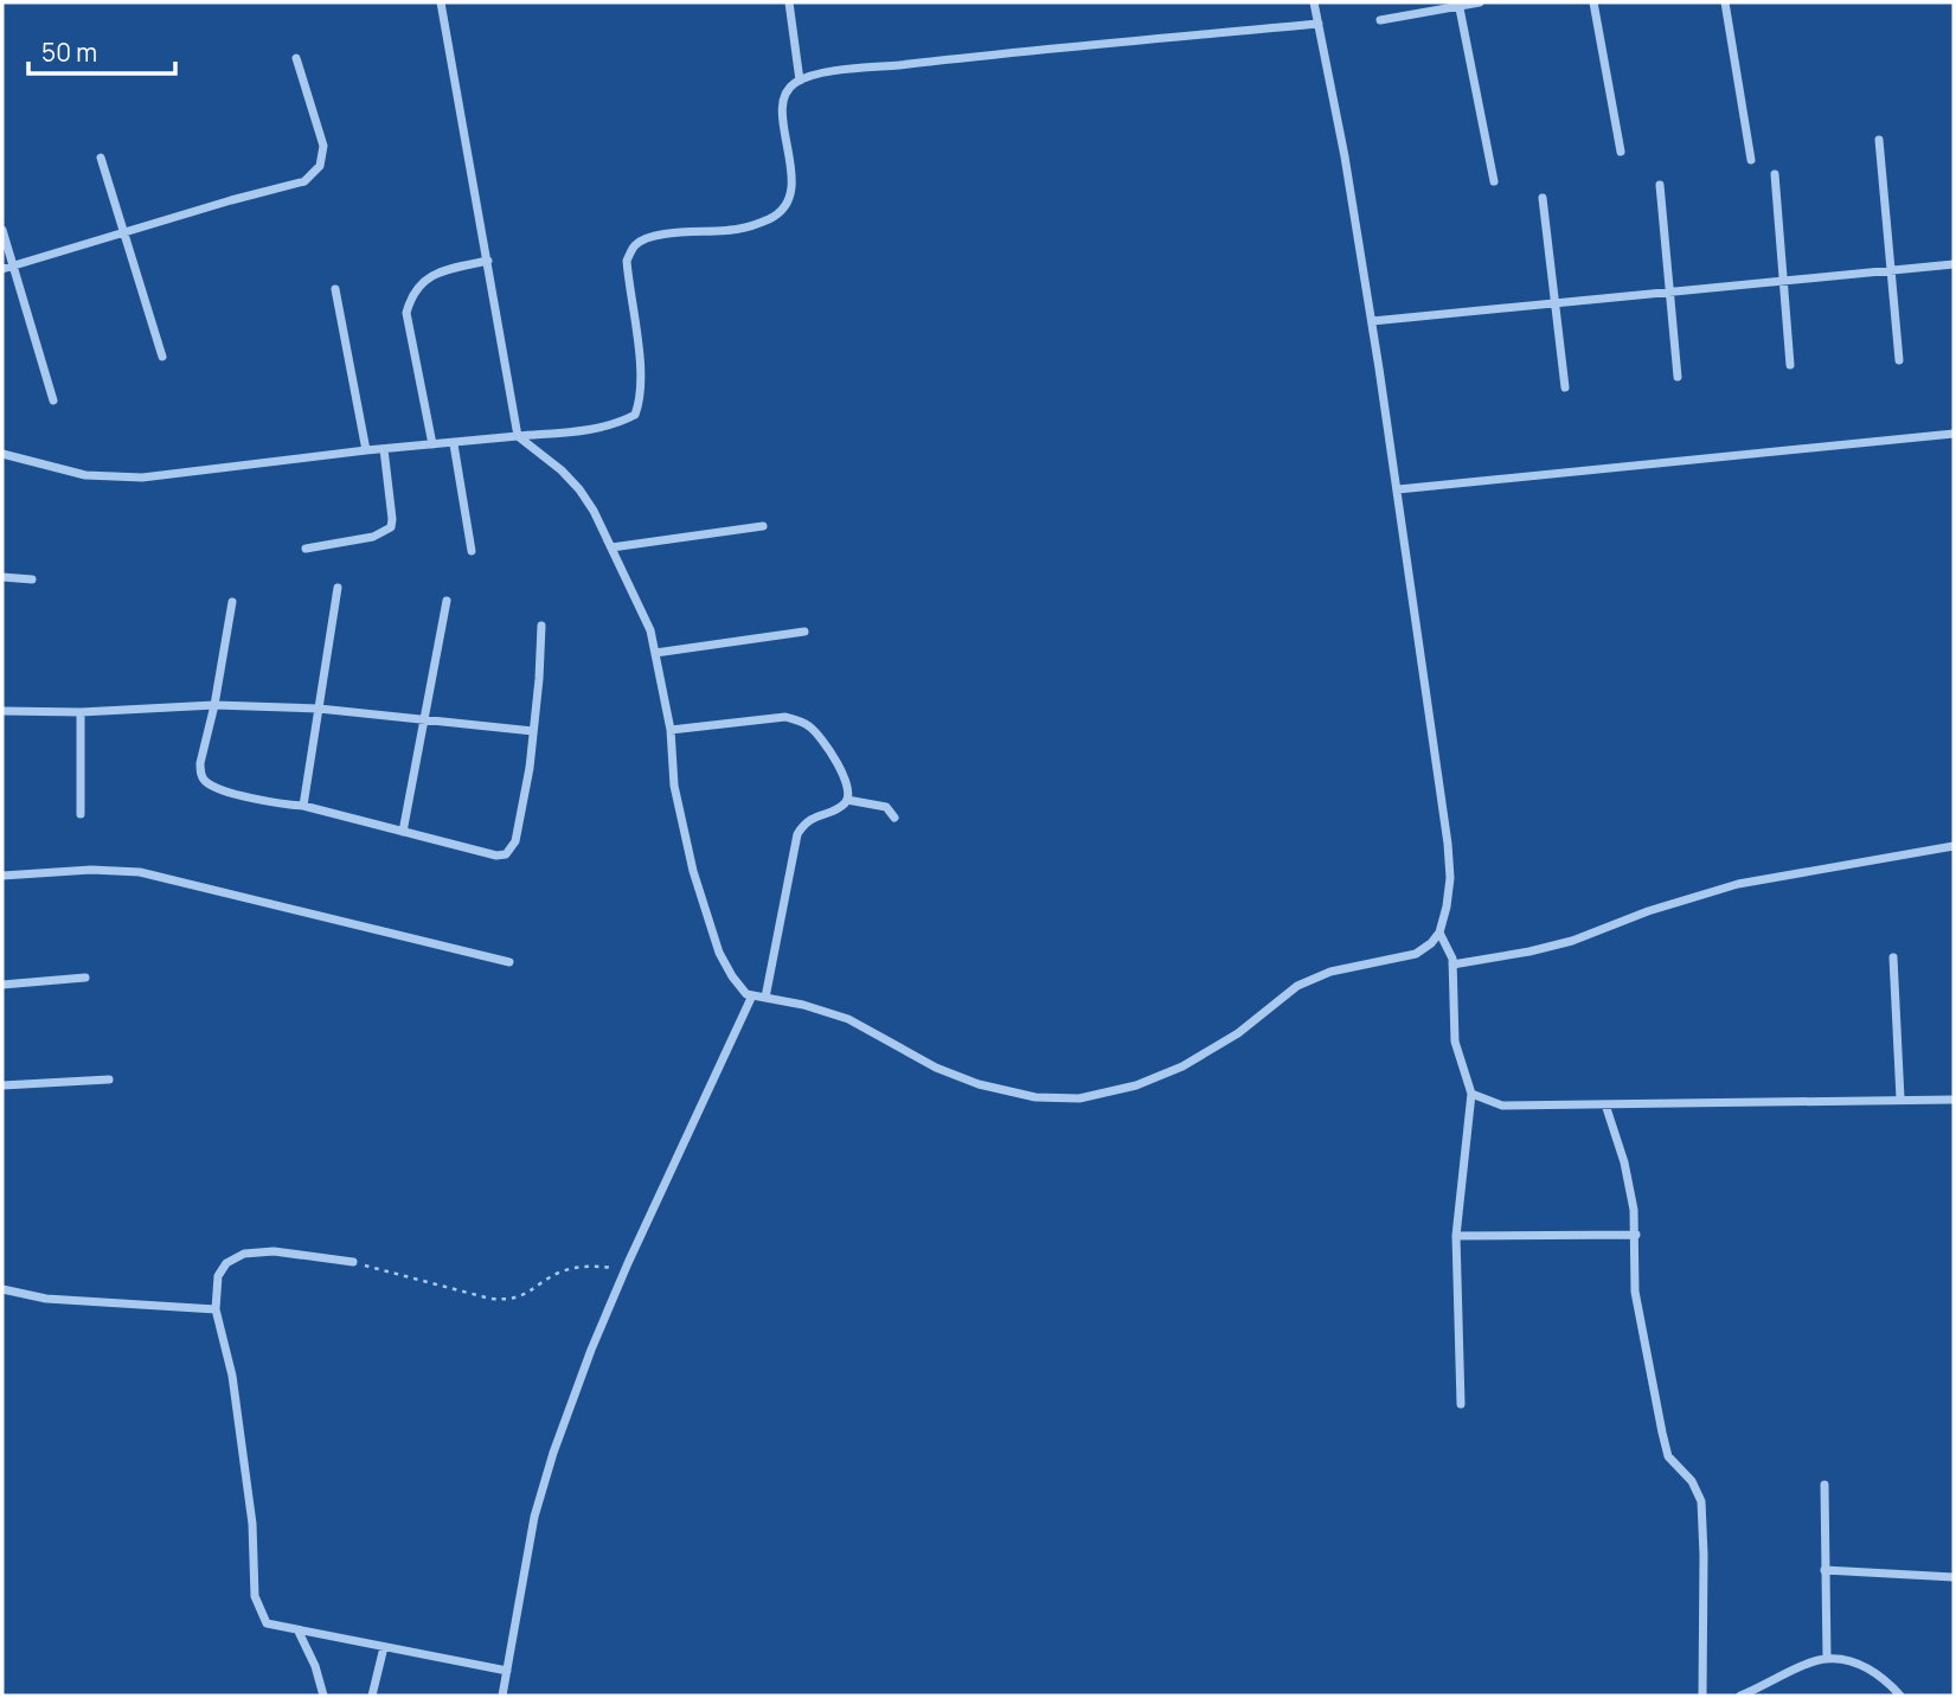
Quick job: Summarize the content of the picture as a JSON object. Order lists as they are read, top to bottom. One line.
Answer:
{"scale_bar":"50 m"}
